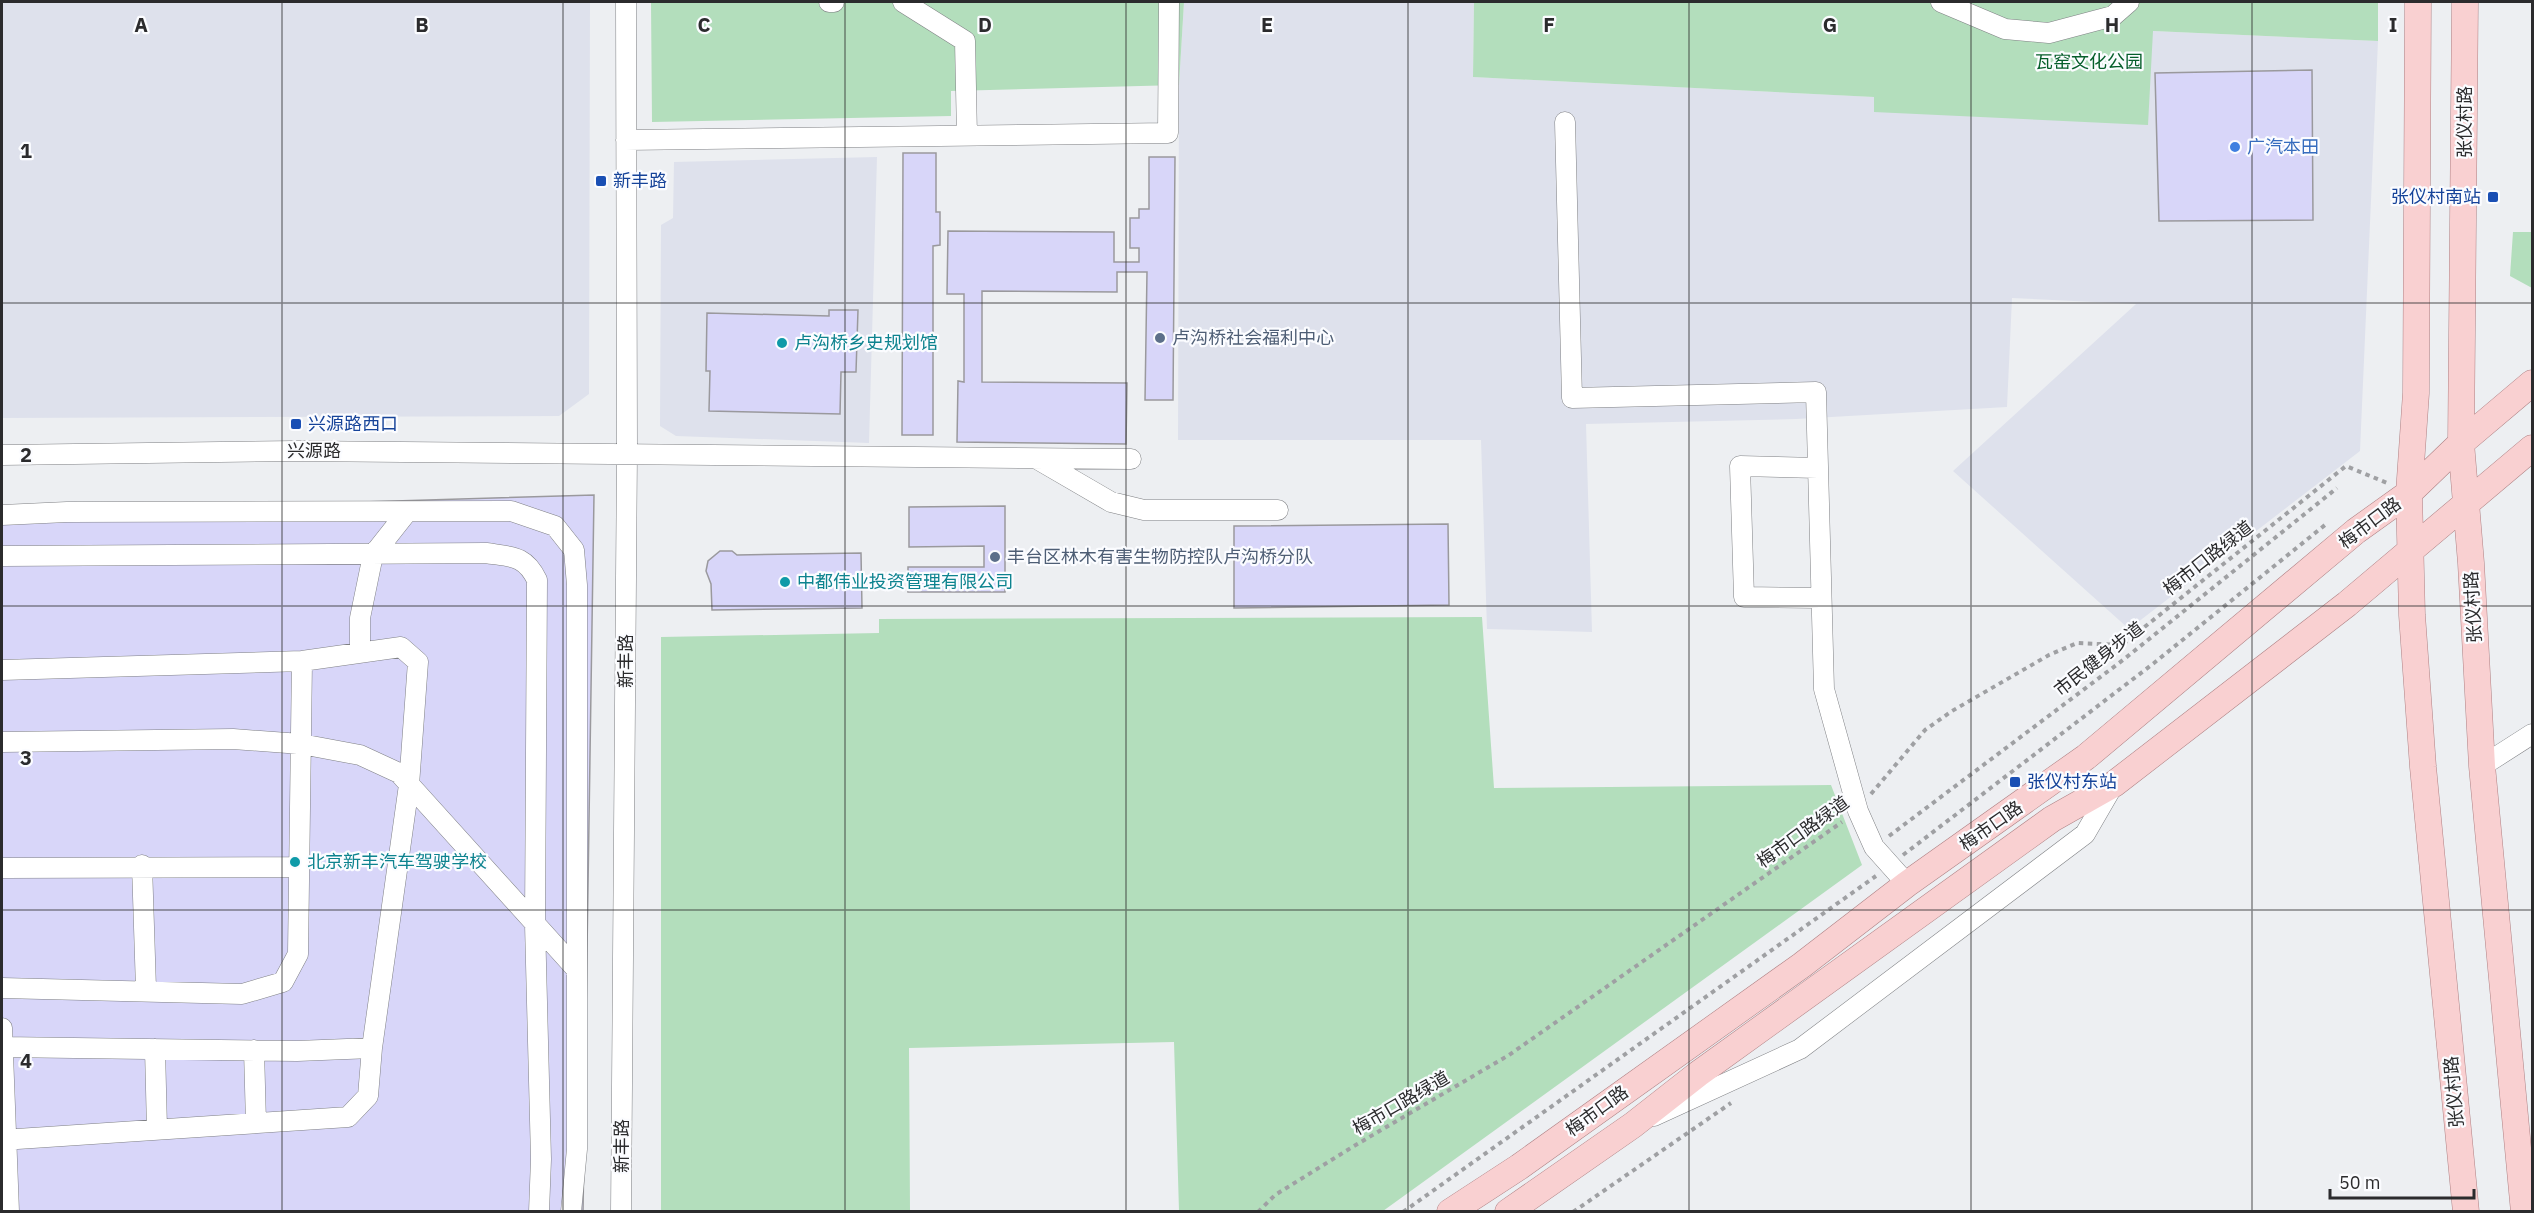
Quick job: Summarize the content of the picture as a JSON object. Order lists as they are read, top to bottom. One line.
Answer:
{"streets":{"main road":["张仪村路","梅市口路"],"street":["兴源路","新丰路"],"path":["梅市口路绿道","市民健身步道"]},"crossings":[["张仪村路","梅市口路"],["张仪村路","梅市口路绿道"],["兴源路","新丰路"],["梅市口路","梅市口路绿道"]],"parks":["瓦窑文化公园"],"places":{"other":["广汽本田","卢沟桥社会福利中心","卢沟桥乡史规划馆","丰台区林木有害生物防控队卢沟桥分队","中都伟业投资管理有限公司","北京新丰汽车驾驶学校"],"transit":["新丰路","张仪村南站","兴源路西口","张仪村东站"]},"scale_bar":"50 m","grid":{"columns":["A","B","C","D","E","F","G","H","I"],"rows":["1","2","3","4"]}}
